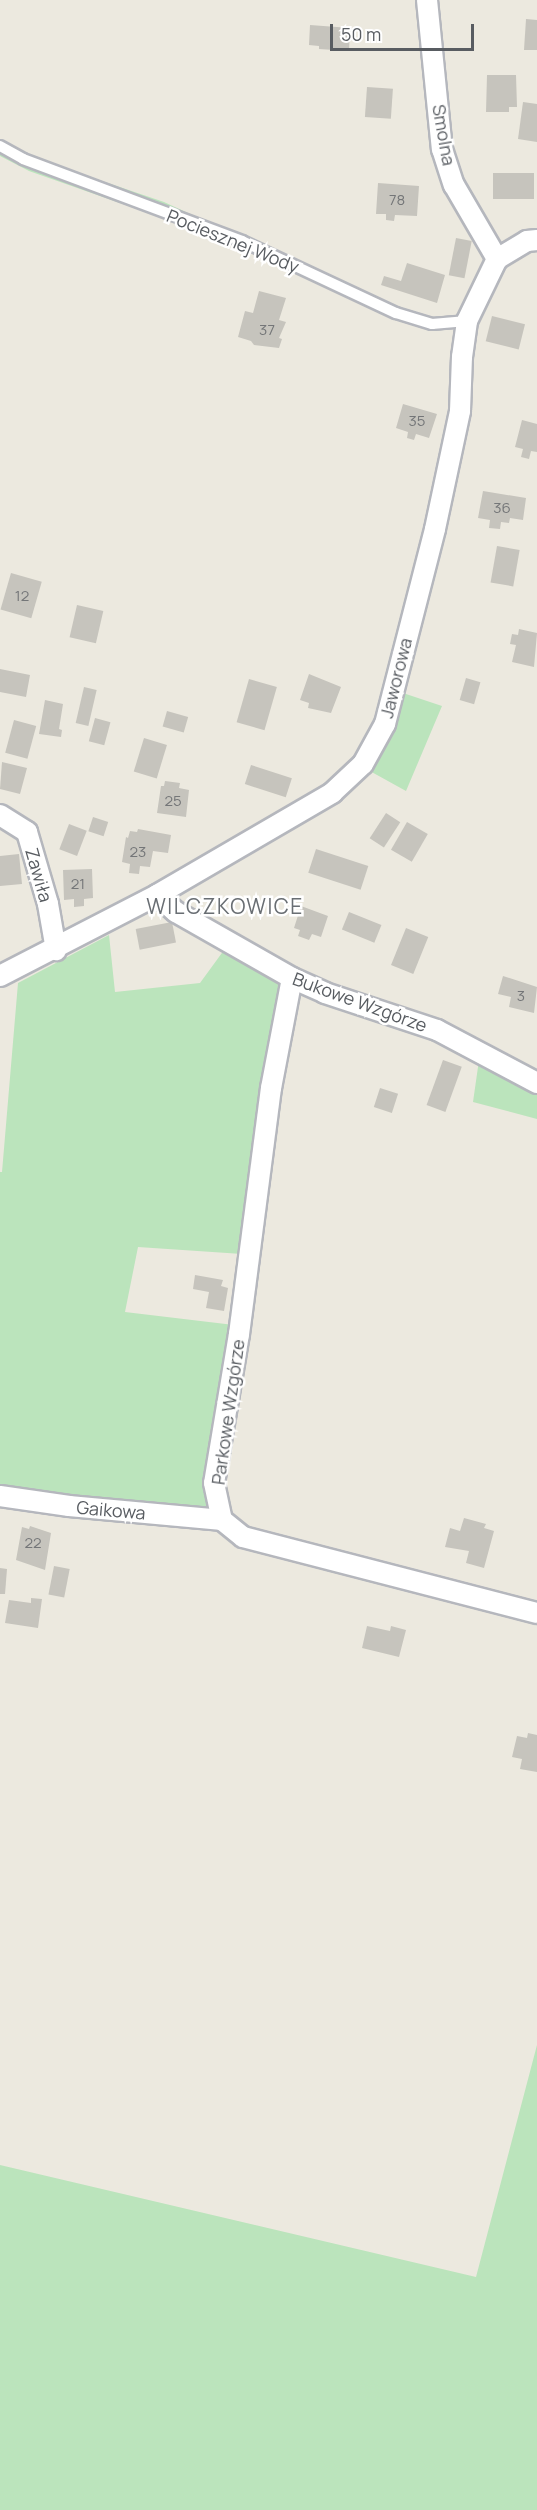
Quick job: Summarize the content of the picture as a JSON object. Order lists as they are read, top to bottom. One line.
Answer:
{"streets":{"street":["Smolna","Jaworowa","Zawiła","Bukowe Wzgórze","Parkowe Wzgórze","Gaikowa"],"lane":["Pociesznej Wody"]},"crossings":[["Smolna","Jaworowa"],["Pociesznej Wody","Jaworowa"],["Jaworowa","Zawiła"],["Jaworowa","Bukowe Wzgórze"],["Bukowe Wzgórze","Parkowe Wzgórze"],["Parkowe Wzgórze","Gaikowa"]],"districts":["WILCZKOWICE"],"house_numbers":["78","37","35","36","12","25","23","21","3","22"],"scale_bar":"50 m"}
